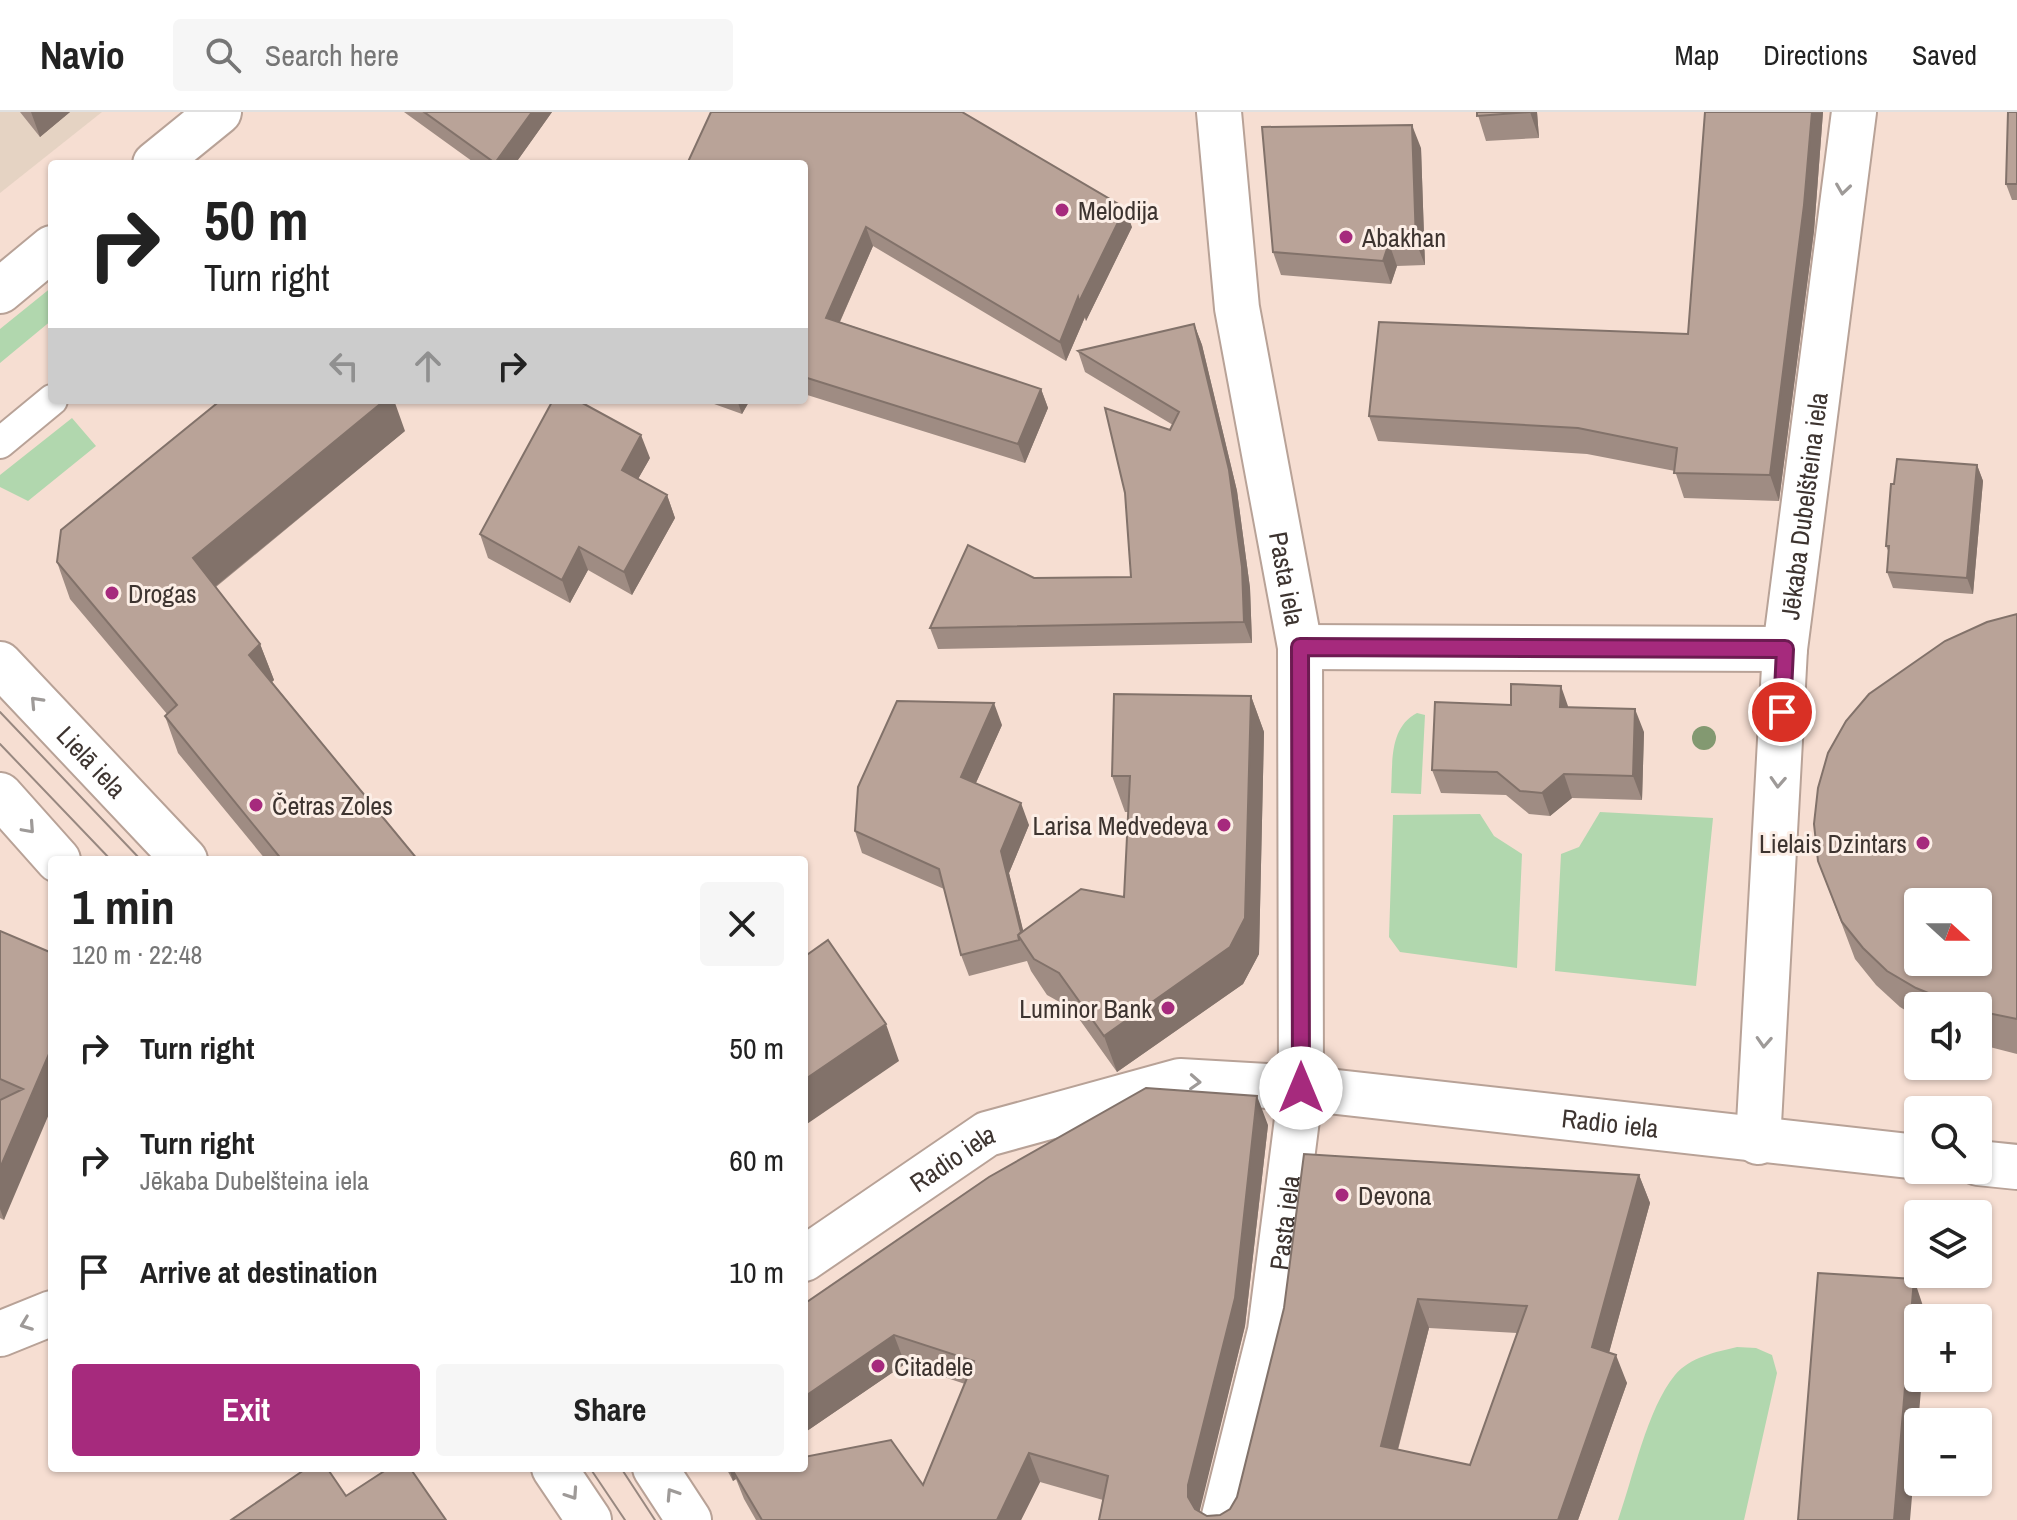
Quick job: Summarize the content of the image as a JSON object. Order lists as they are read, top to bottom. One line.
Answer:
{"streets":{"street":["Jēkaba Dubelšteina iela","Pasta iela","Lielā iela","Radio iela"]},"crossings":[["Jēkaba Dubelšteina iela","Radio iela"],["Pasta iela","Radio iela"]],"one_way":["Jēkaba Dubelšteina iela","Radio iela"],"places":["Melodija","Abakhan","Drogas","Četras Zoles","Larisa Medvedeva","Lielais Dzintars","Luminor Bank","Devona","Citadele"],"north":"right","page":{"header":"Navio","search":"Search here","nav":["Map","Directions","Saved"],"turn":["50 m","Turn right"],"heading":["1 min","120 m · 22:48"],"map_buttons":["+","−"],"list":[{"name":"Turn right","value":"50 m"},{"name":"Turn right","note":"Jēkaba Dubelšteina iela","value":"60 m"},{"name":"Arrive at destination","value":"10 m"}],"buttons":["Exit","Share"]}}
